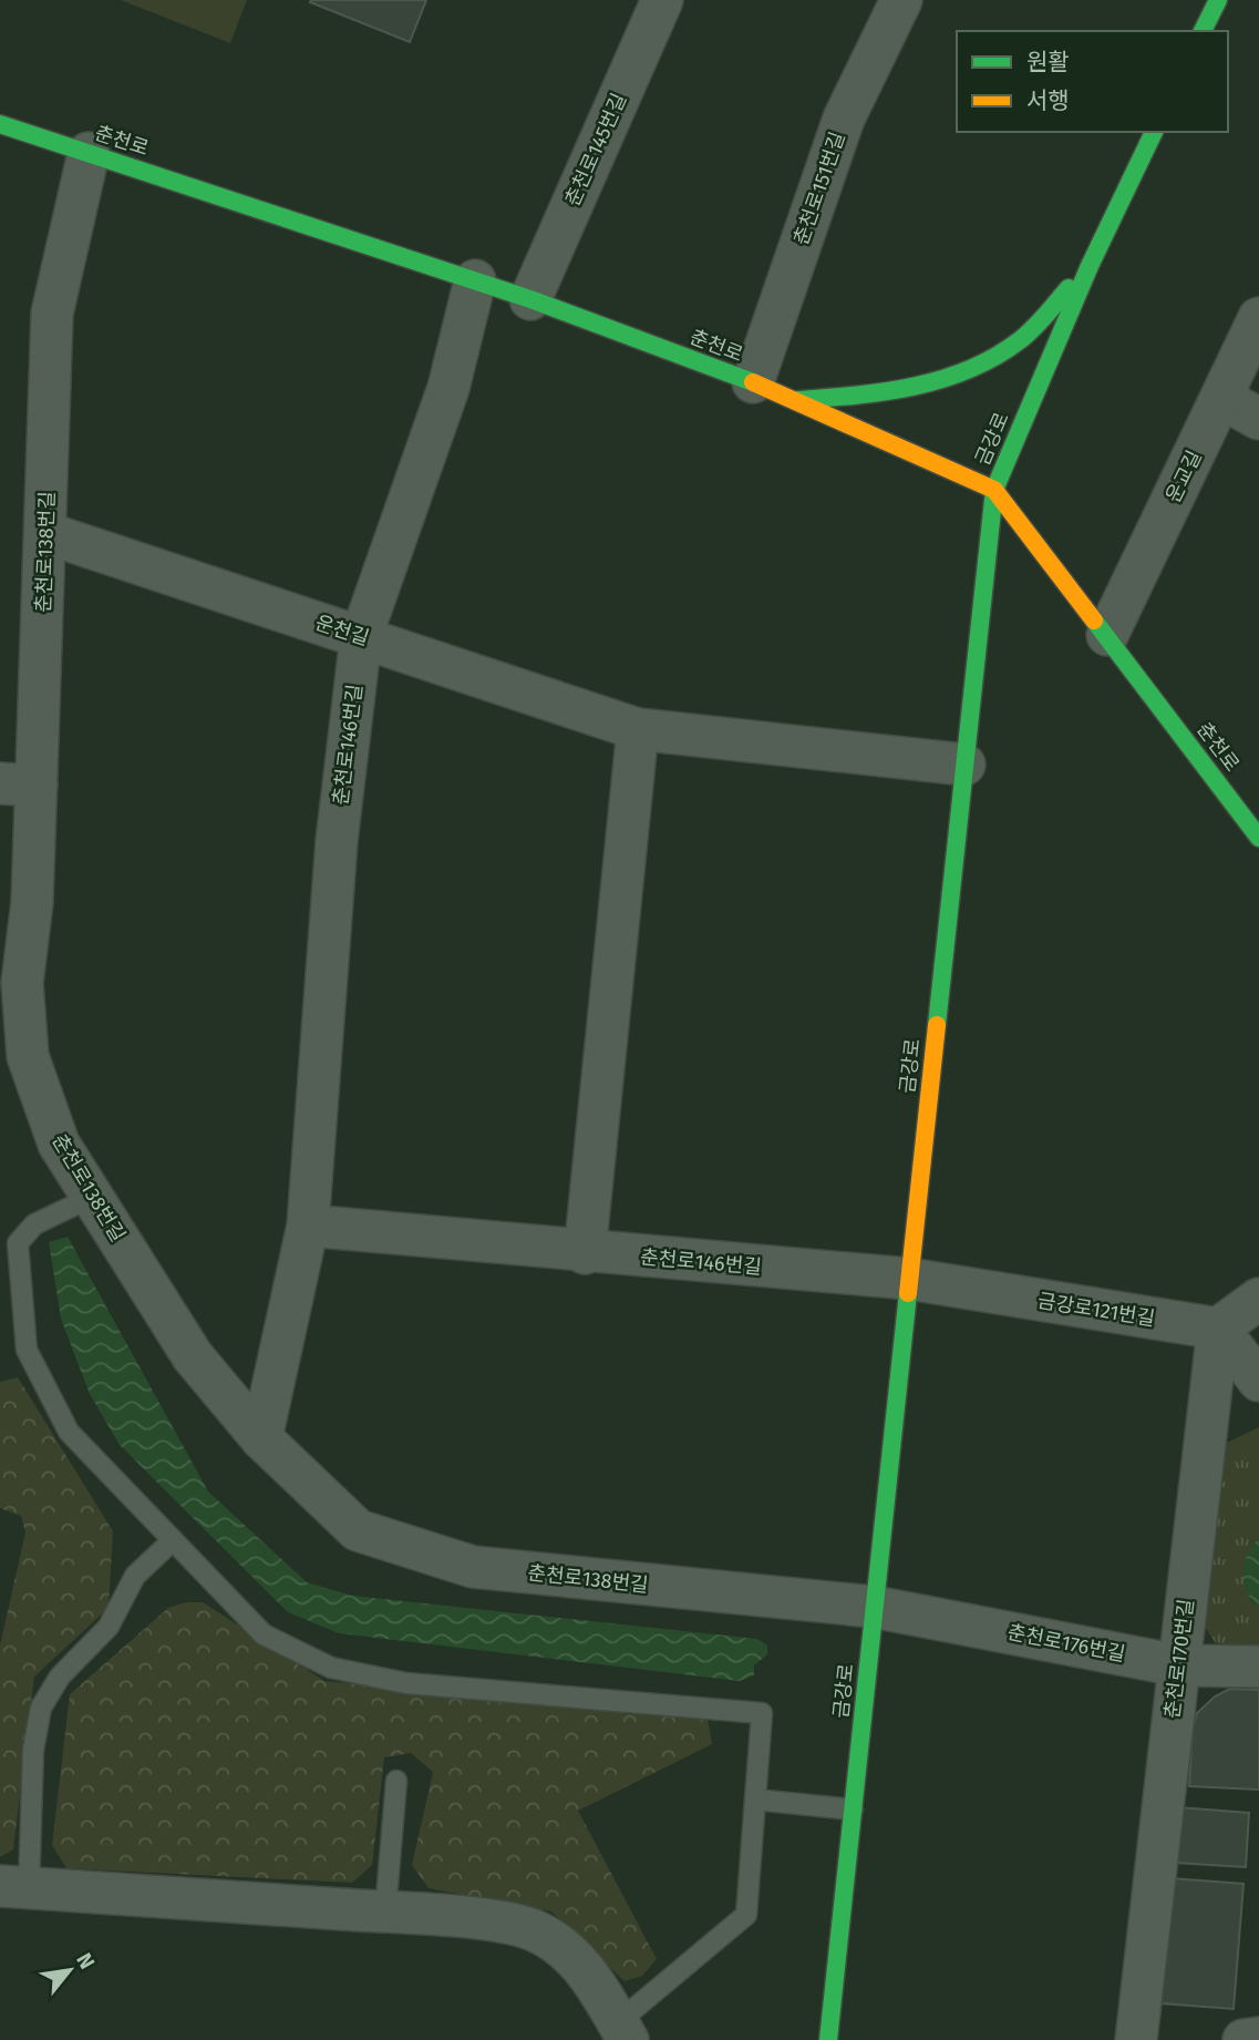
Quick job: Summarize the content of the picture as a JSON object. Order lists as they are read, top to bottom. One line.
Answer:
{"streets":{"street":["춘천로","춘천로145번길","춘천로151번길","금강로","운교길","춘천로138번길","운천길","춘천로146번길","금강로121번길","춘천로176번길","춘천로170번길"]},"crossings":[["춘천로","춘천로145번길"],["춘천로","춘천로151번길"],["춘천로","금강로"],["춘천로","운교길"],["춘천로","춘천로138번길"],["춘천로","춘천로146번길"],["금강로","춘천로138번길"],["금강로","운천길"],["금강로","춘천로146번길"],["금강로","금강로121번길"],["금강로","춘천로176번길"],["춘천로138번길","운천길"],["춘천로138번길","춘천로146번길"],["춘천로138번길","춘천로176번길"],["운천길","춘천로146번길"],["춘천로146번길","금강로121번길"],["금강로121번길","춘천로170번길"],["춘천로176번길","춘천로170번길"]],"legend":["원활","서행"],"north":"top right"}
